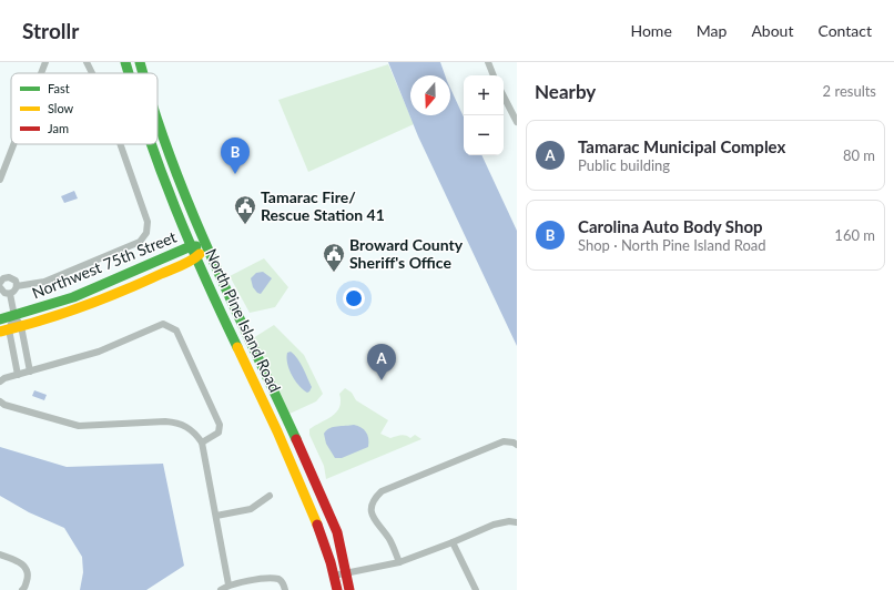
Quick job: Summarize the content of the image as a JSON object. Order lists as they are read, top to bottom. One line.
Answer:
{"streets":{"main road":["Northwest 75th Street","North Pine Island Road"]},"crossings":[["Northwest 75th Street","North Pine Island Road"]],"places":{"public building":["Tamarac Fire/ Rescue Station 41","Broward County Sheriff's Office"]},"legend":["Fast","Slow","Jam"],"north":"bottom","page":{"header":"Strollr","nav":["Home","Map","About","Contact"],"heading":["Nearby","2 results"],"map_buttons":["+","−"],"list":[{"mark":"A","name":"Tamarac Municipal Complex","note":"Public building","value":"80 m"},{"mark":"B","name":"Carolina Auto Body Shop","note":"Shop · North Pine Island Road","value":"160 m"}],"pins":["B","A"]}}
